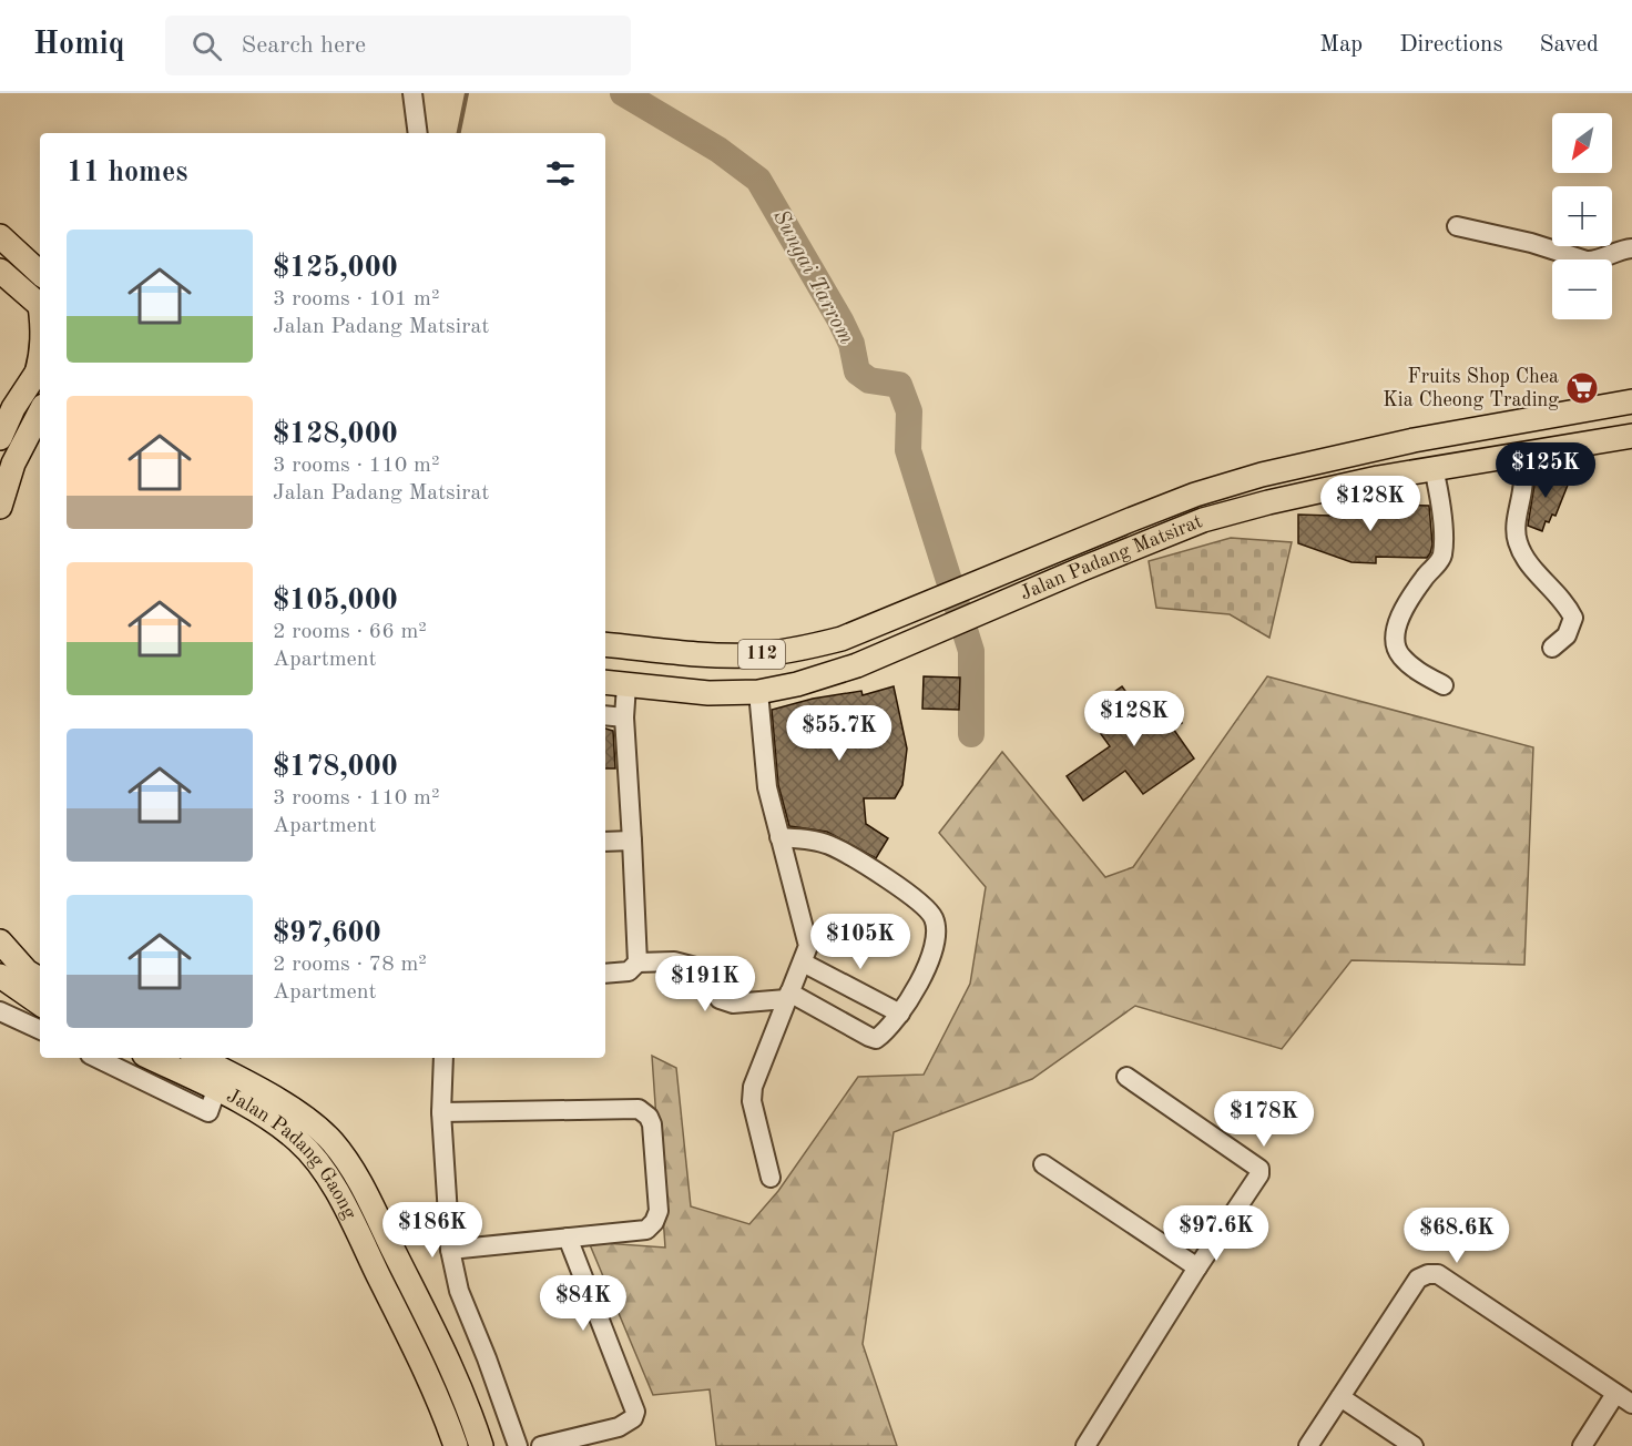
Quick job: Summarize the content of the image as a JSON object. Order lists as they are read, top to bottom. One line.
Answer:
{"streets":{"main road":["Jalan Padang Matsirat","112","Jalan Padang Gaong"]},"water":["Sungai Tarrom"],"places":{"supermarket":["Fruits Shop Chea Kia Cheong Trading"]},"north":"bottom left","page":{"header":"Homiq","search":"Search here","nav":["Map","Directions","Saved"],"map_buttons":["+","−"],"heading":"11 homes","list":[{"name":"$125,000","note":"3 rooms · 101 m² · Jalan Padang Matsirat"},{"name":"$128,000","note":"3 rooms · 110 m² · Jalan Padang Matsirat"},{"name":"$105,000","note":"2 rooms · 66 m² · Apartment"},{"name":"$178,000","note":"3 rooms · 110 m² · Apartment"},{"name":"$97,600","note":"2 rooms · 78 m² · Apartment"}],"price":["$125K","$128K","$128K","$55.7K","$105K","$191K","$178K","$186K","$97.6K","$68.6K","$84K"]}}
